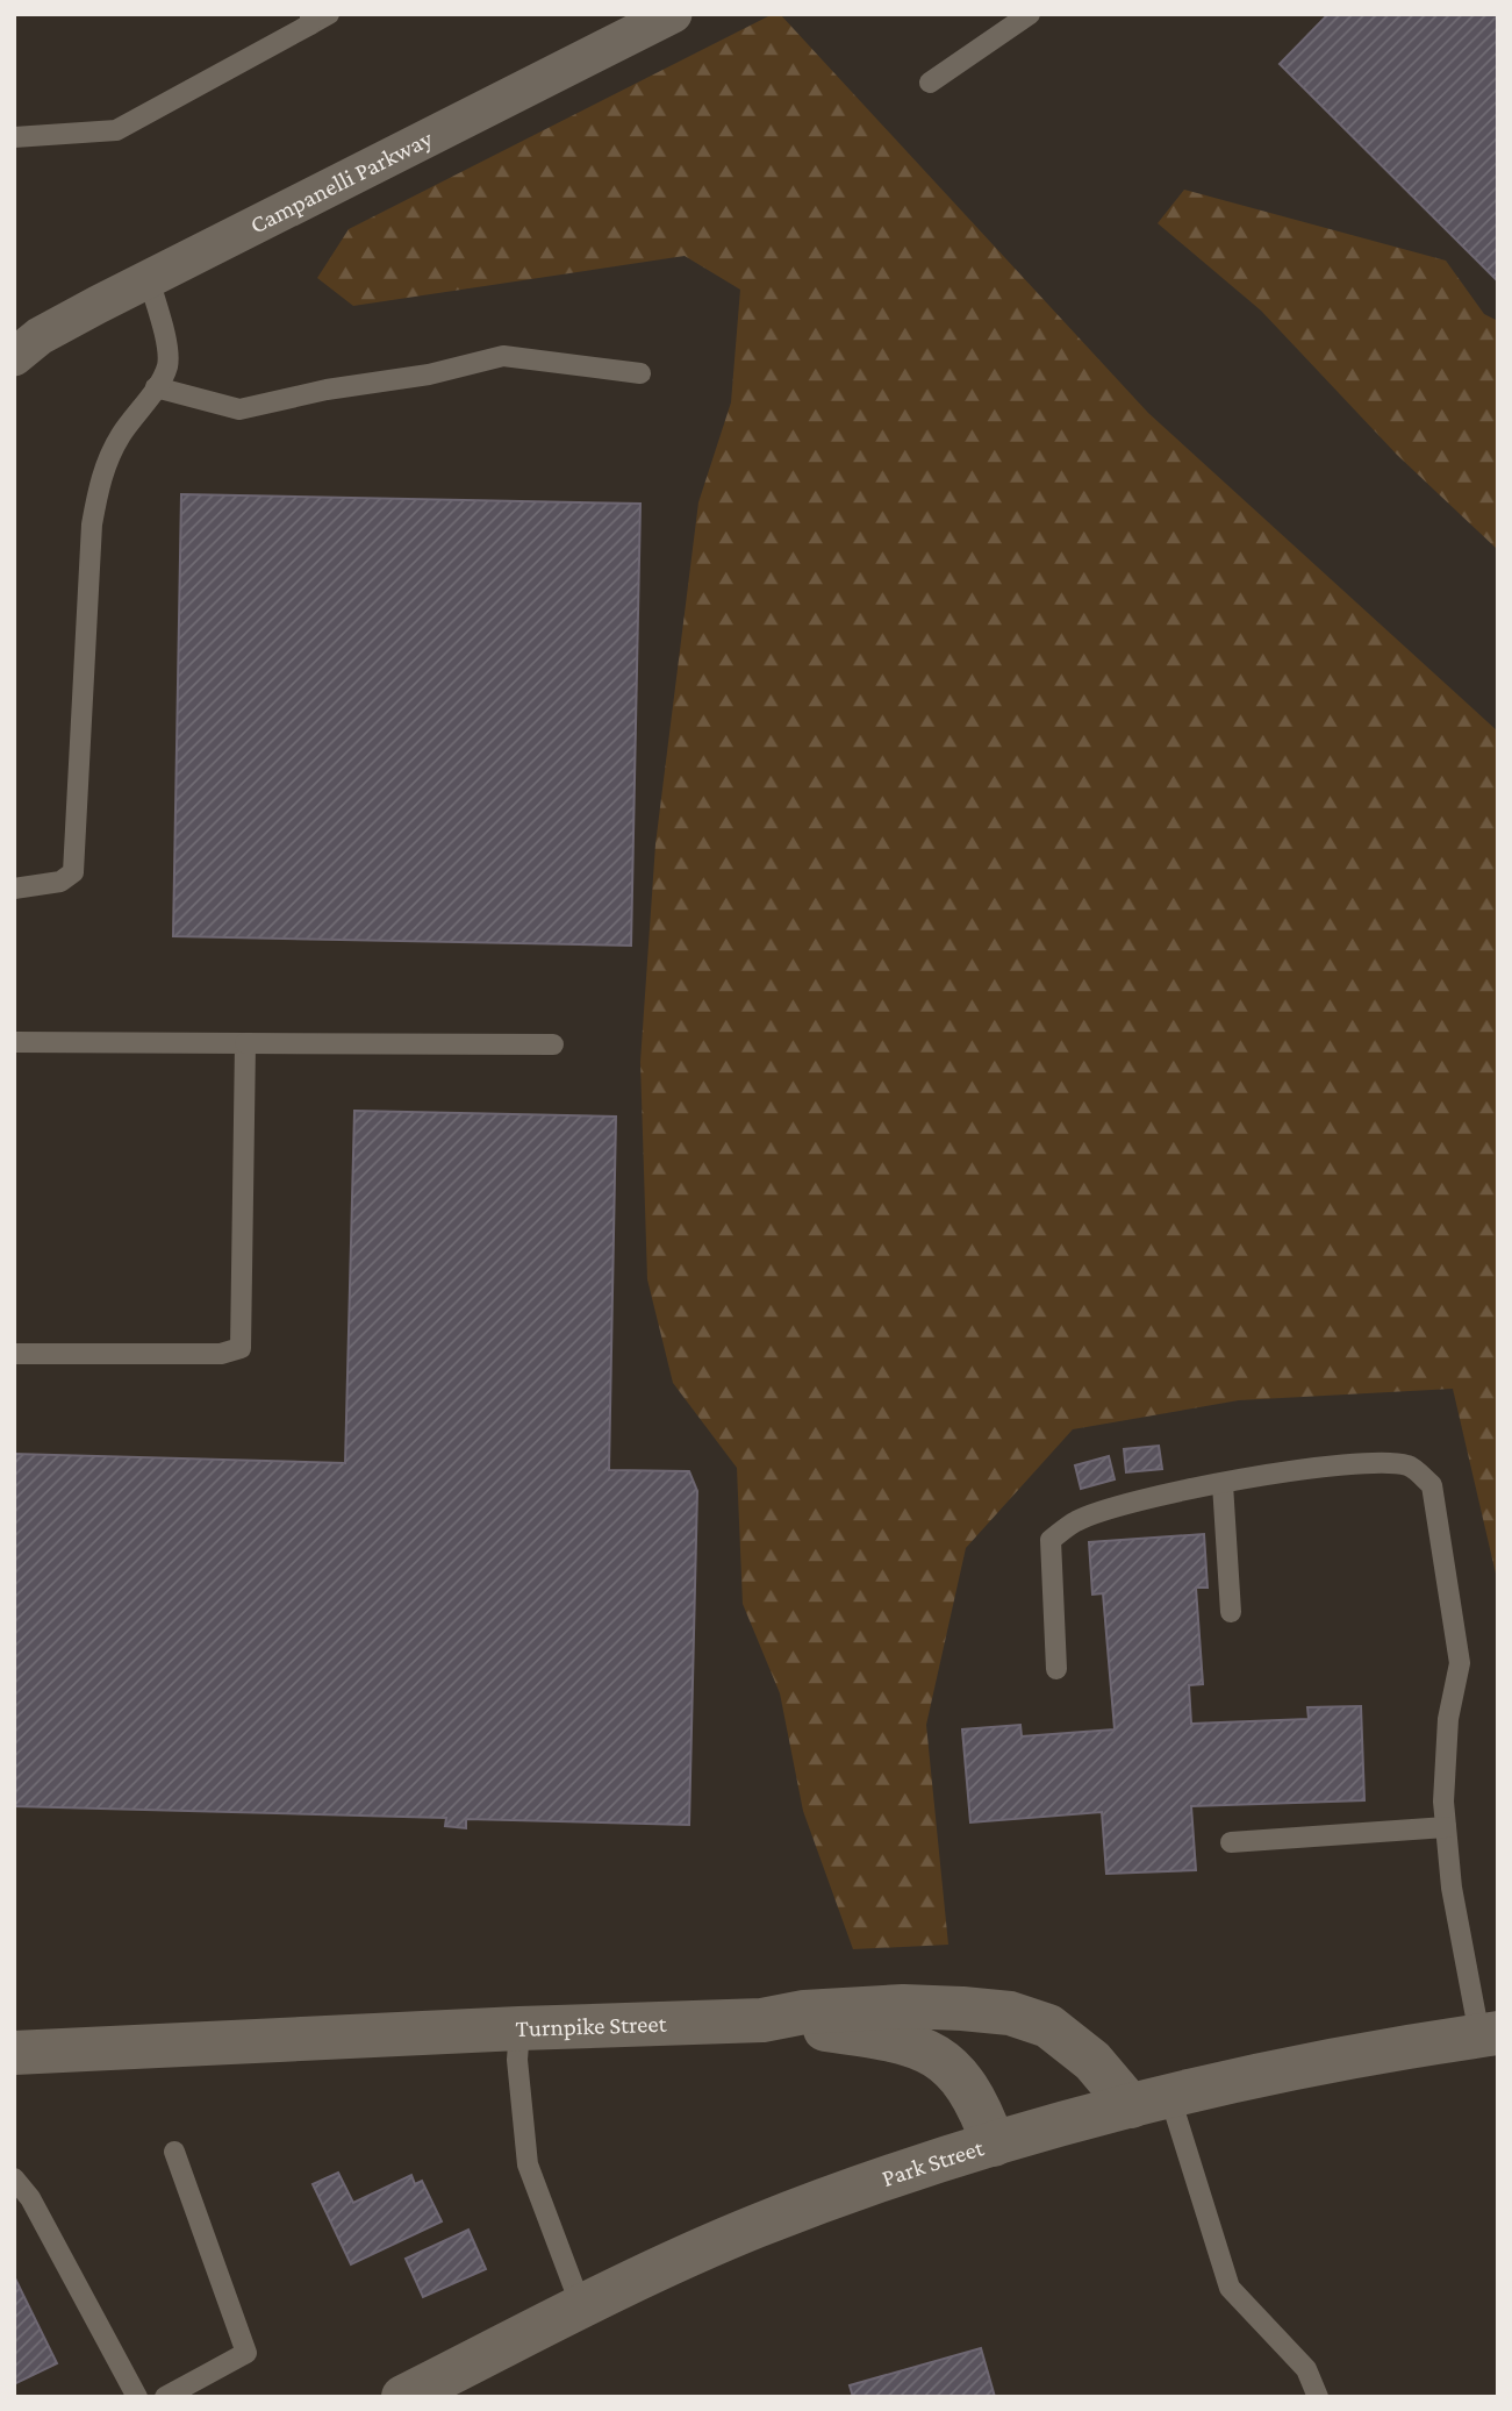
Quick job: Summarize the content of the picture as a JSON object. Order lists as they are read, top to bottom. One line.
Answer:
{"streets":{"street":["Campanelli Parkway","Turnpike Street","Park Street"]},"crossings":[["Turnpike Street","Park Street"]]}
